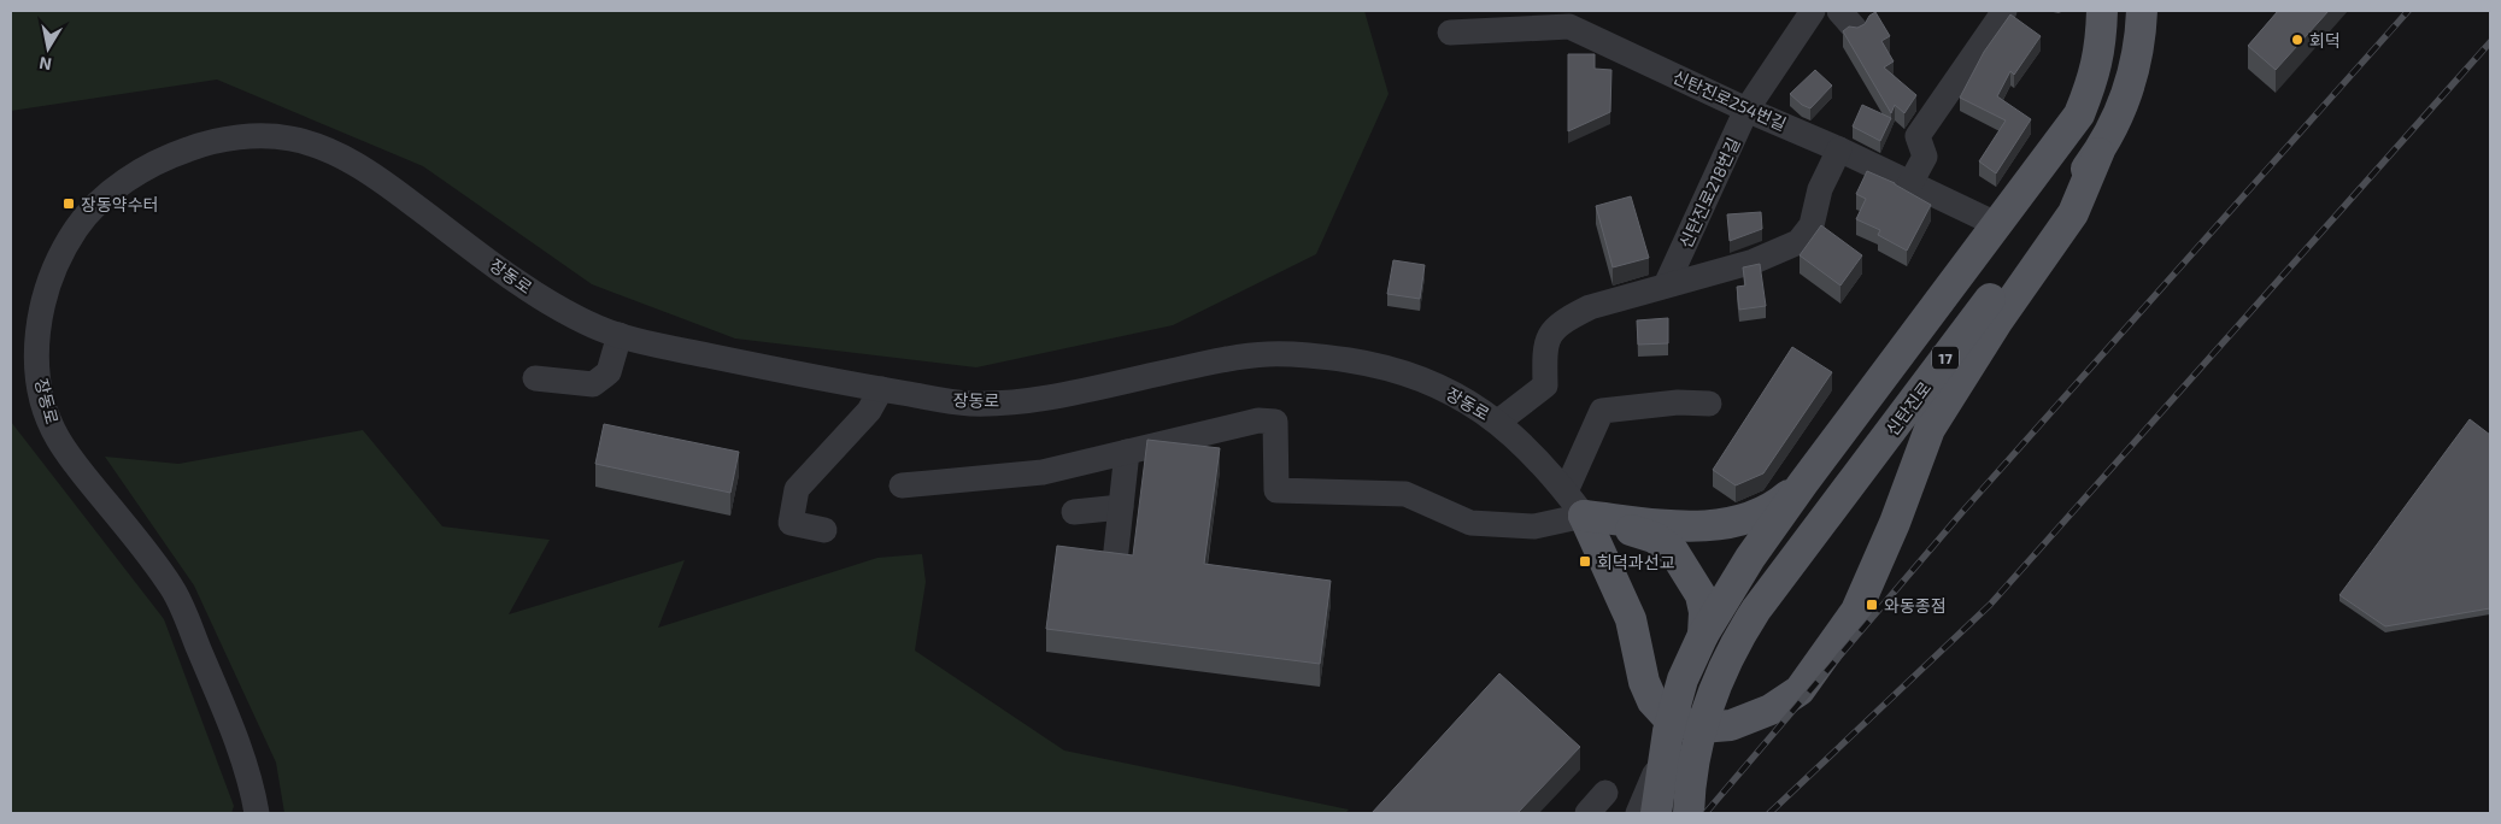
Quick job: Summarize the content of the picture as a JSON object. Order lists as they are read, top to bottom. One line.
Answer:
{"streets":{"main road":["17","신탄진로"],"street":["신탄진로254번길","신탄진로218번길","장동로"]},"crossings":[["신탄진로254번길","신탄진로218번길"],["신탄진로254번길","17"]],"places":{"other":["회덕"],"transit":["장동약수터","회덕과선교","와동종점"]},"north":"bottom"}
